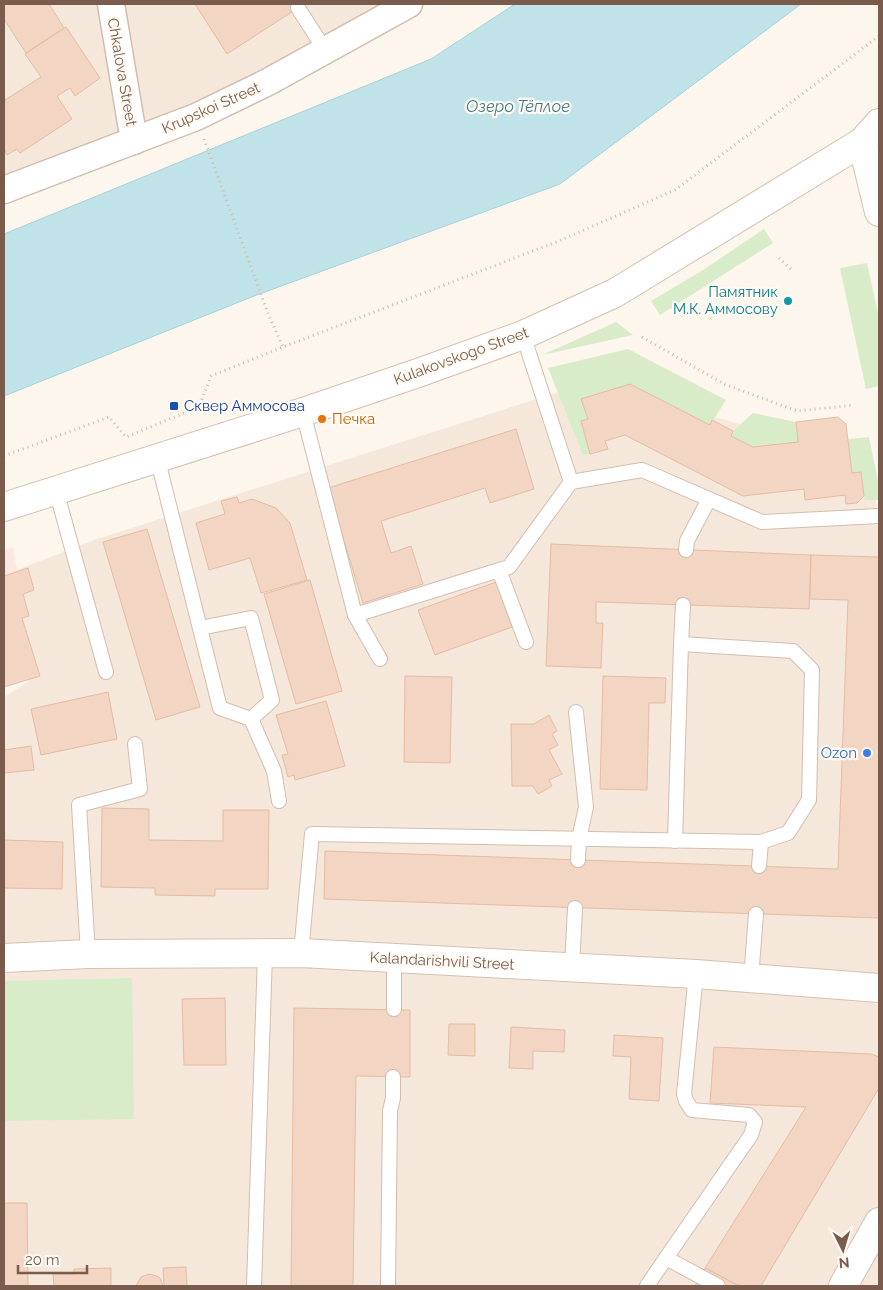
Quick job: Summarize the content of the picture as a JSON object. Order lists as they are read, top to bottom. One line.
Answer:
{"streets":{"street":["Chkalova Street","Krupskoi Street","Kulakovskogo Street","Kalandarishvili Street"]},"crossings":[["Chkalova Street","Krupskoi Street"]],"water":["Озеро Тёплое"],"places":{"other":["Памятник М.К. Аммосову","Печка","Ozon"],"transit":["Сквер Аммосова"]},"scale_bar":"20 m","north":"bottom"}
